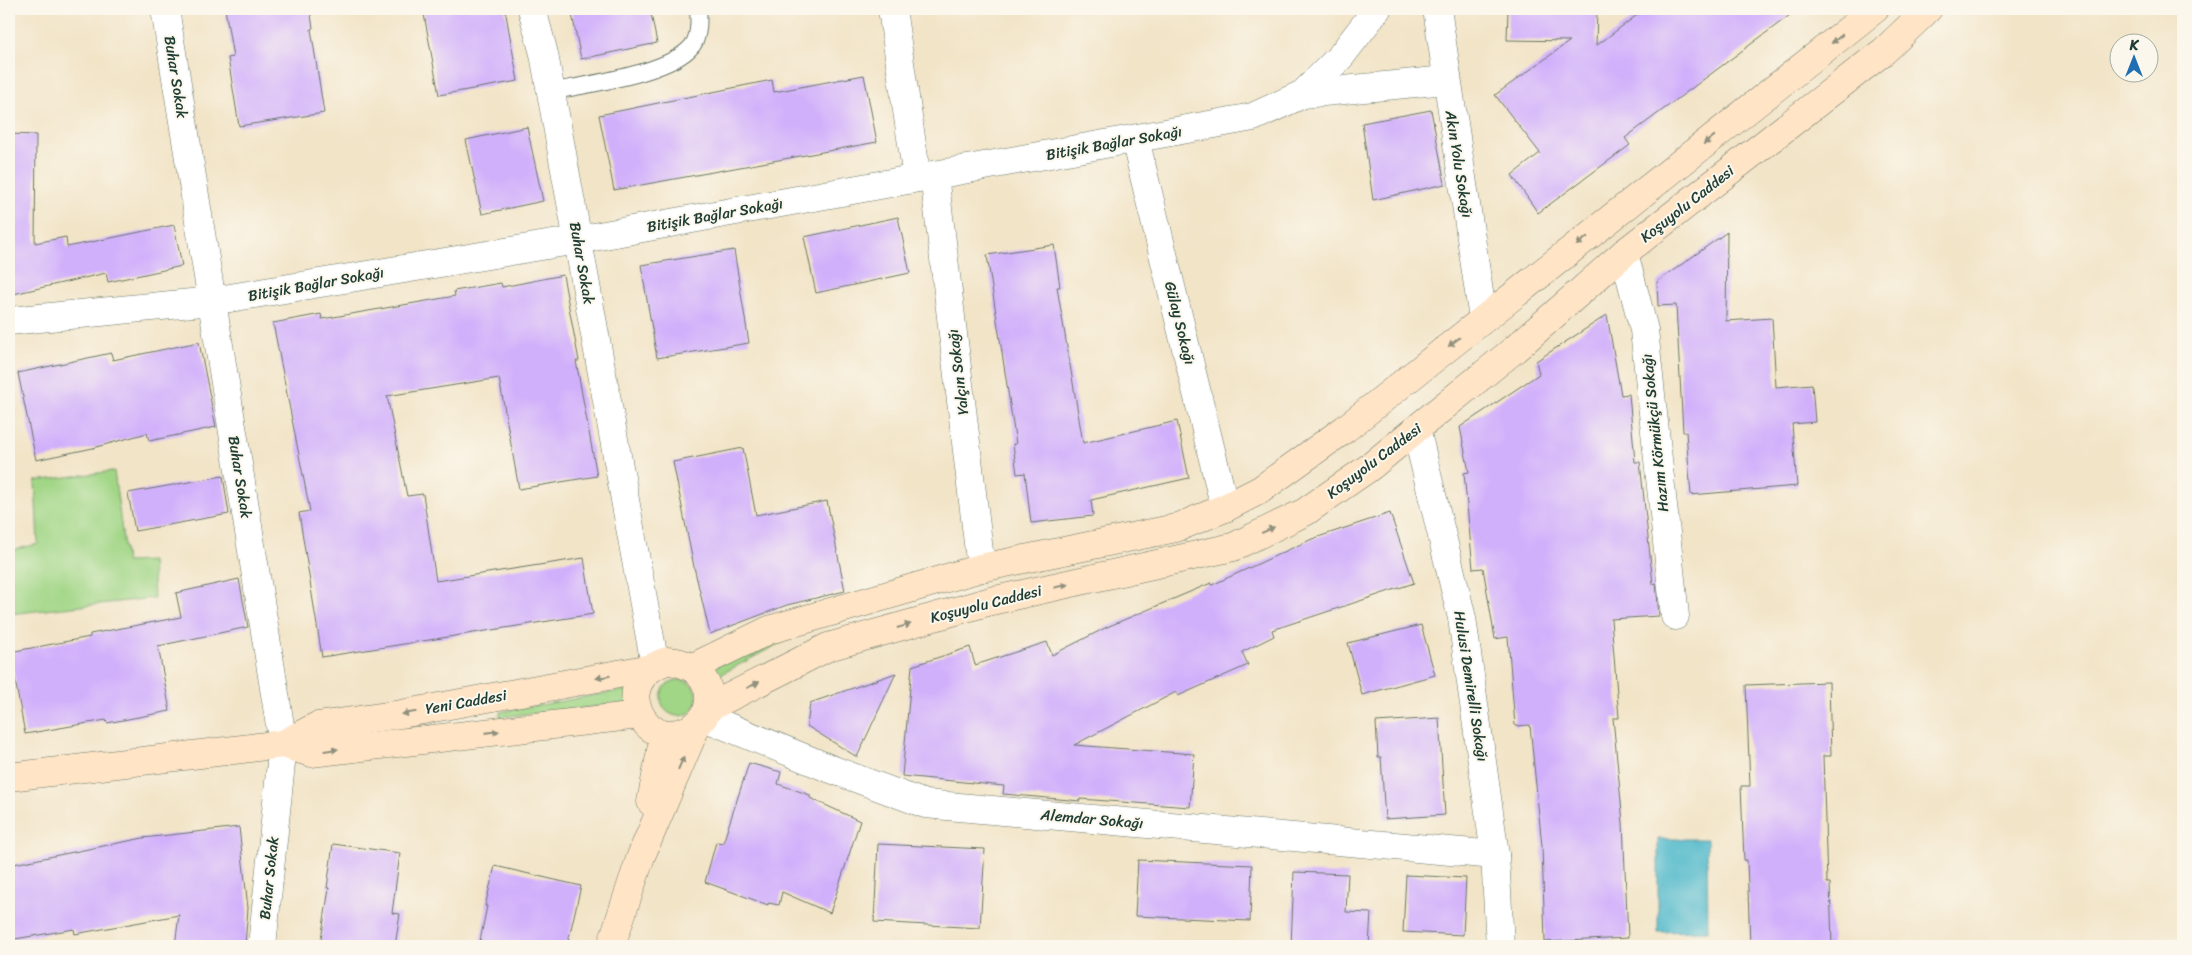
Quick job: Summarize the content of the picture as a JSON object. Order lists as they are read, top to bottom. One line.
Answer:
{"streets":{"street":["Buhar Sokak","Bitişik Bağlar Sokağı","Akın Yolu Sokağı","Koşuyolu Caddesi","Gülay Sokağı","Yalçın Sokağı","Hazım Körmükçü Sokağı","Hulusi Demirelli Sokağı","Yeni Caddesi","Alemdar Sokağı"]},"crossings":[["Buhar Sokak","Bitişik Bağlar Sokağı"],["Buhar Sokak","Koşuyolu Caddesi"],["Buhar Sokak","Yeni Caddesi"],["Buhar Sokak","Alemdar Sokağı"],["Bitişik Bağlar Sokağı","Gülay Sokağı"],["Bitişik Bağlar Sokağı","Yalçın Sokağı"],["Koşuyolu Caddesi","Hazım Körmükçü Sokağı"],["Koşuyolu Caddesi","Hulusi Demirelli Sokağı"],["Koşuyolu Caddesi","Yeni Caddesi"],["Koşuyolu Caddesi","Alemdar Sokağı"],["Hulusi Demirelli Sokağı","Alemdar Sokağı"],["Yeni Caddesi","Alemdar Sokağı"]],"north":"top"}
